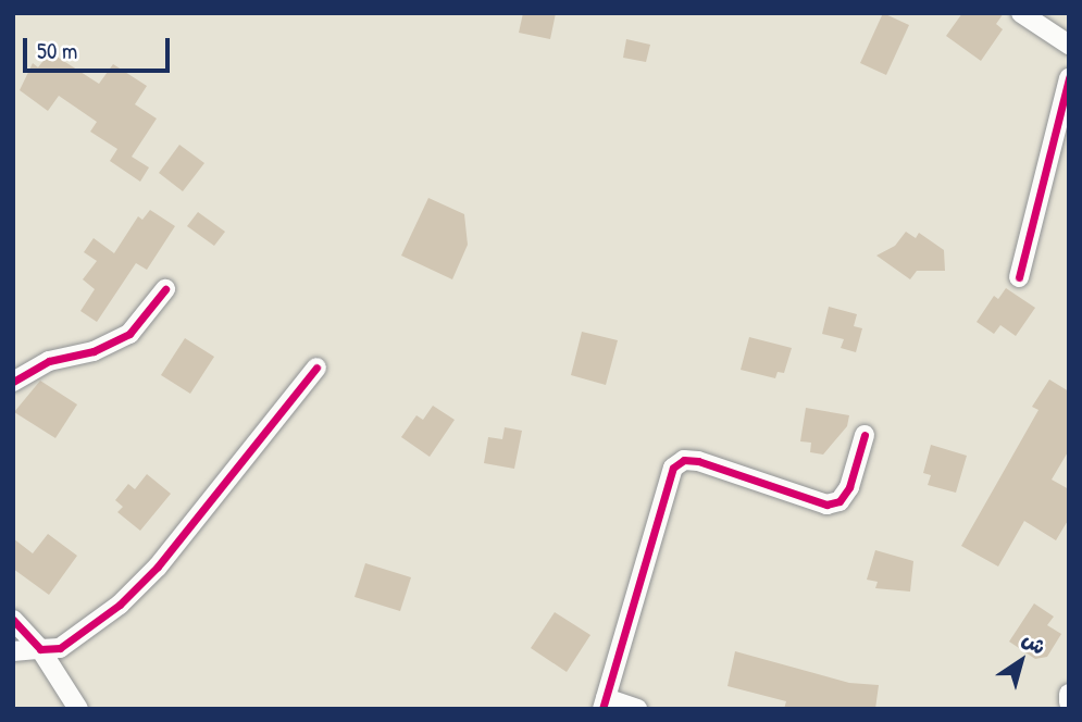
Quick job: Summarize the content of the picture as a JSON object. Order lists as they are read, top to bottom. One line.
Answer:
{"scale_bar":"50 m","north":"top right"}
